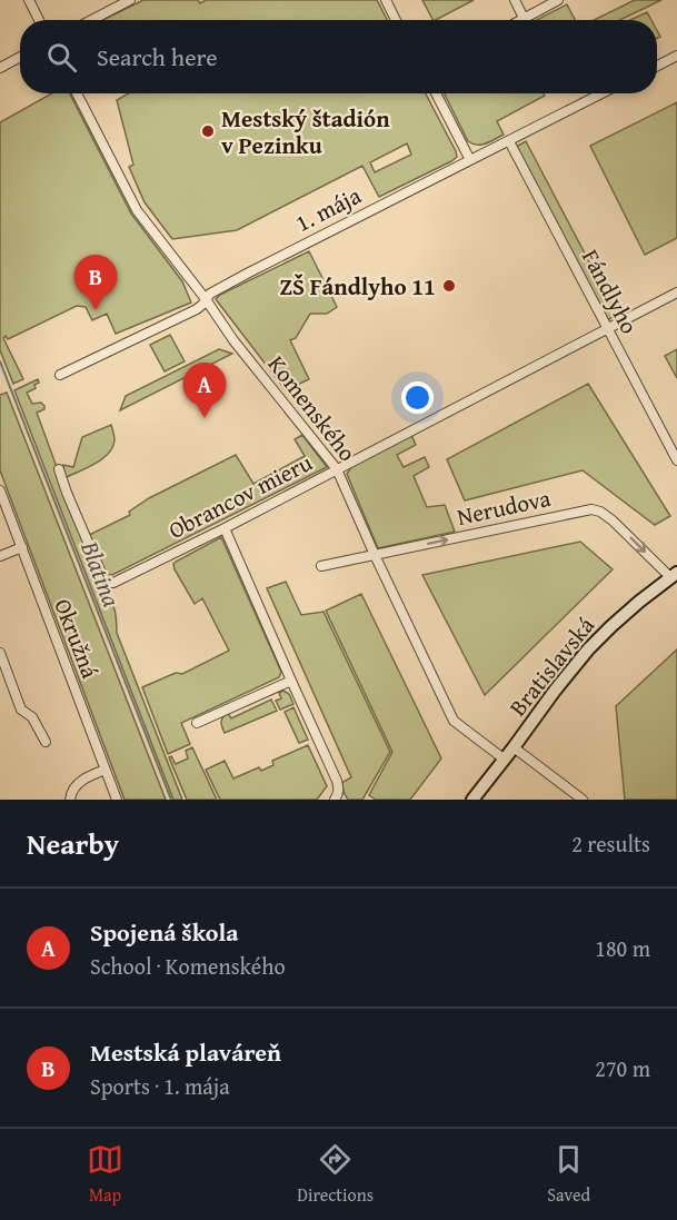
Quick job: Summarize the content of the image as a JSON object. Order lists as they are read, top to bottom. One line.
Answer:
{"streets":{"main road":["Bratislavská"],"street":["1. mája","Fándlyho","Komenského","Obrancov mieru","Nerudova","Okružná"]},"crossings":[["1. mája","Fándlyho"],["1. mája","Komenského"],["Fándlyho","Obrancov mieru"],["Komenského","Obrancov mieru"],["Komenského","Nerudova"],["Komenského","Bratislavská"],["Nerudova","Bratislavská"]],"one_way":["Nerudova"],"water":["Blatina"],"places":["Mestský štadión v Pezinku","ZŠ Fándlyho 11"],"page":{"search":"Search here","pins":["B","A"],"heading":["Nearby","2 results"],"list":[{"mark":"A","name":"Spojená škola","note":"School · Komenského","value":"180 m"},{"mark":"B","name":"Mestská plaváreň","note":"Sports · 1. mája","value":"270 m"}],"nav":["Map","Directions","Saved"]}}
